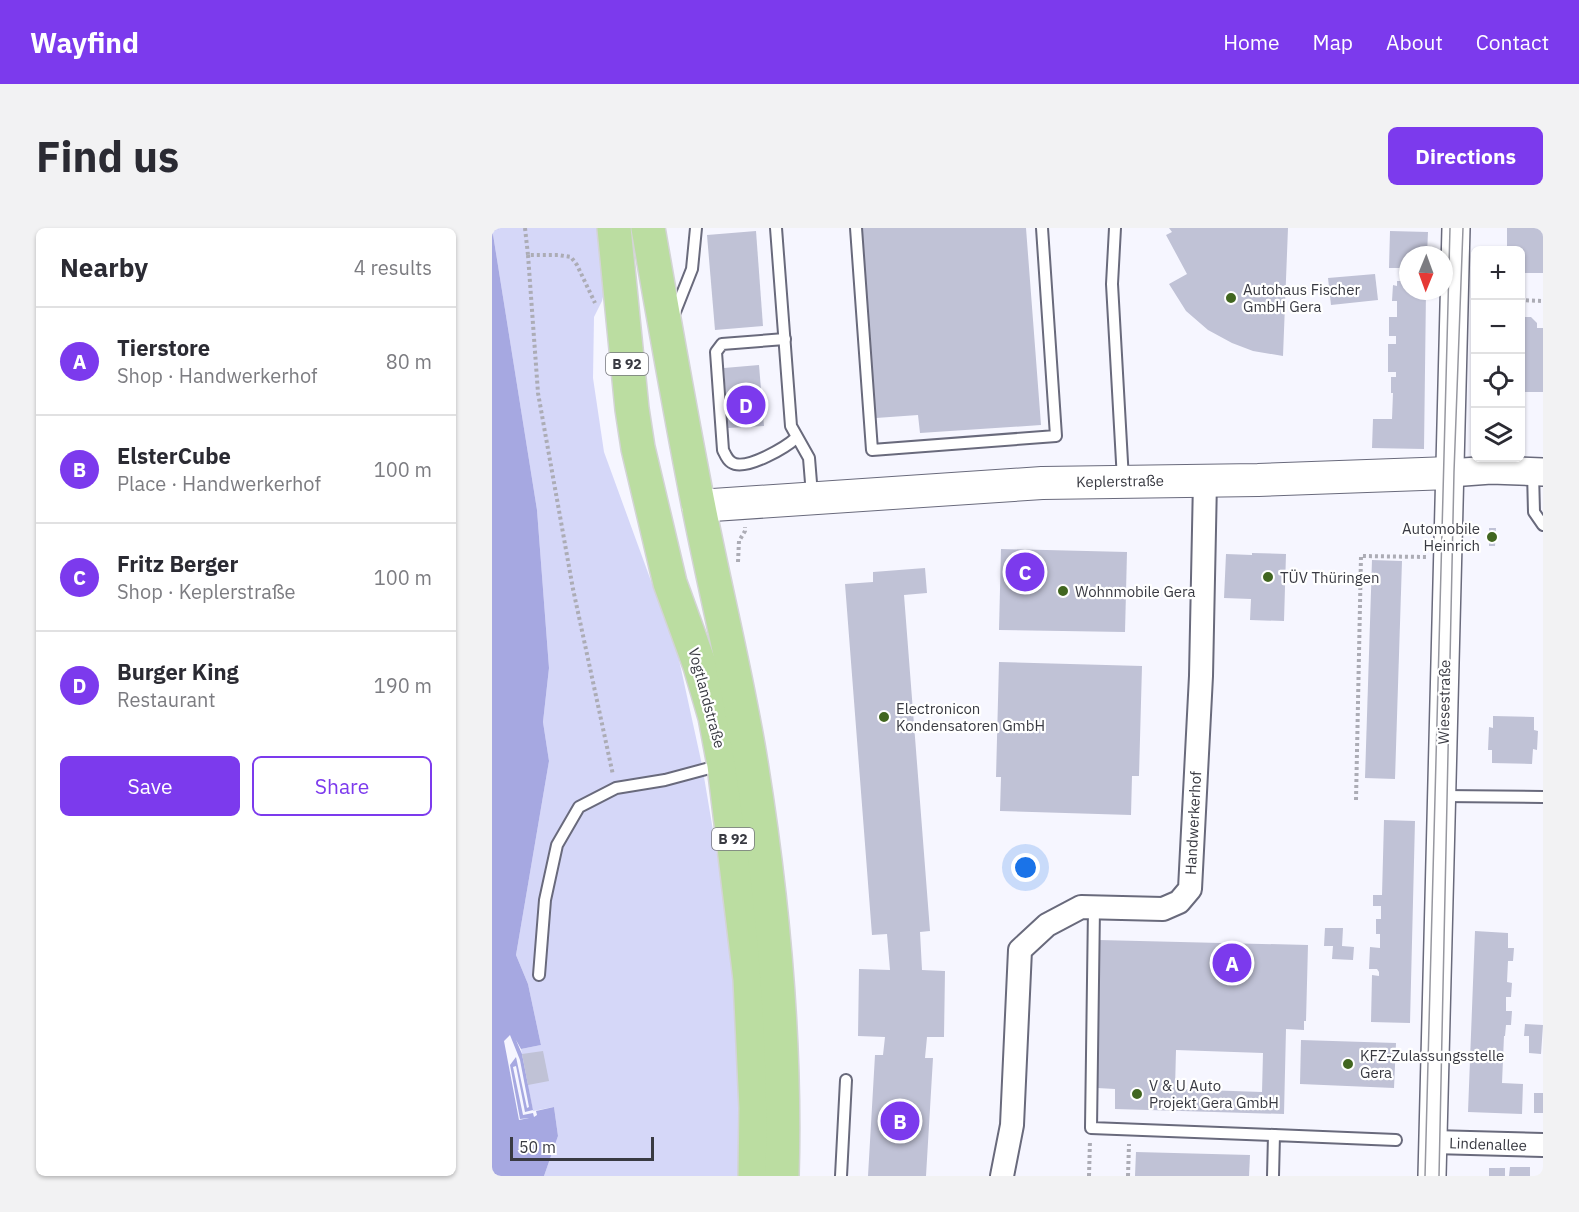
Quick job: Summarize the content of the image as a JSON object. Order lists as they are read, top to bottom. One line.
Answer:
{"streets":{"main road":["B 92","Keplerstraße","Vogtlandstraße"],"street":["Wiesestraße","Handwerkerhof","Lindenallee"]},"crossings":[["Keplerstraße","Vogtlandstraße"],["Keplerstraße","Wiesestraße"],["Keplerstraße","Handwerkerhof"],["Wiesestraße","Lindenallee"]],"places":["Autohaus Fischer GmbH Gera","Automobile Heinrich","TÜV Thüringen","Wohnmobile Gera","Electronicon Kondensatoren GmbH","KFZ-Zulassungsstelle Gera","V & U Auto Projekt Gera GmbH"],"scale_bar":"50 m","north":"bottom","page":{"header":"Wayfind","nav":["Home","Map","About","Contact"],"buttons":["Directions",["Save","Share"]],"title":"Find us","heading":["Nearby","4 results"],"map_buttons":["+","−"],"list":[{"mark":"A","name":"Tierstore","note":"Shop · Handwerkerhof","value":"80 m"},{"mark":"B","name":"ElsterCube","note":"Place · Handwerkerhof","value":"100 m"},{"mark":"C","name":"Fritz Berger","note":"Shop · Keplerstraße","value":"100 m"},{"mark":"D","name":"Burger King","note":"Restaurant","value":"190 m"}],"pins":["D","C","A","B"],"scale":"50 m"}}
